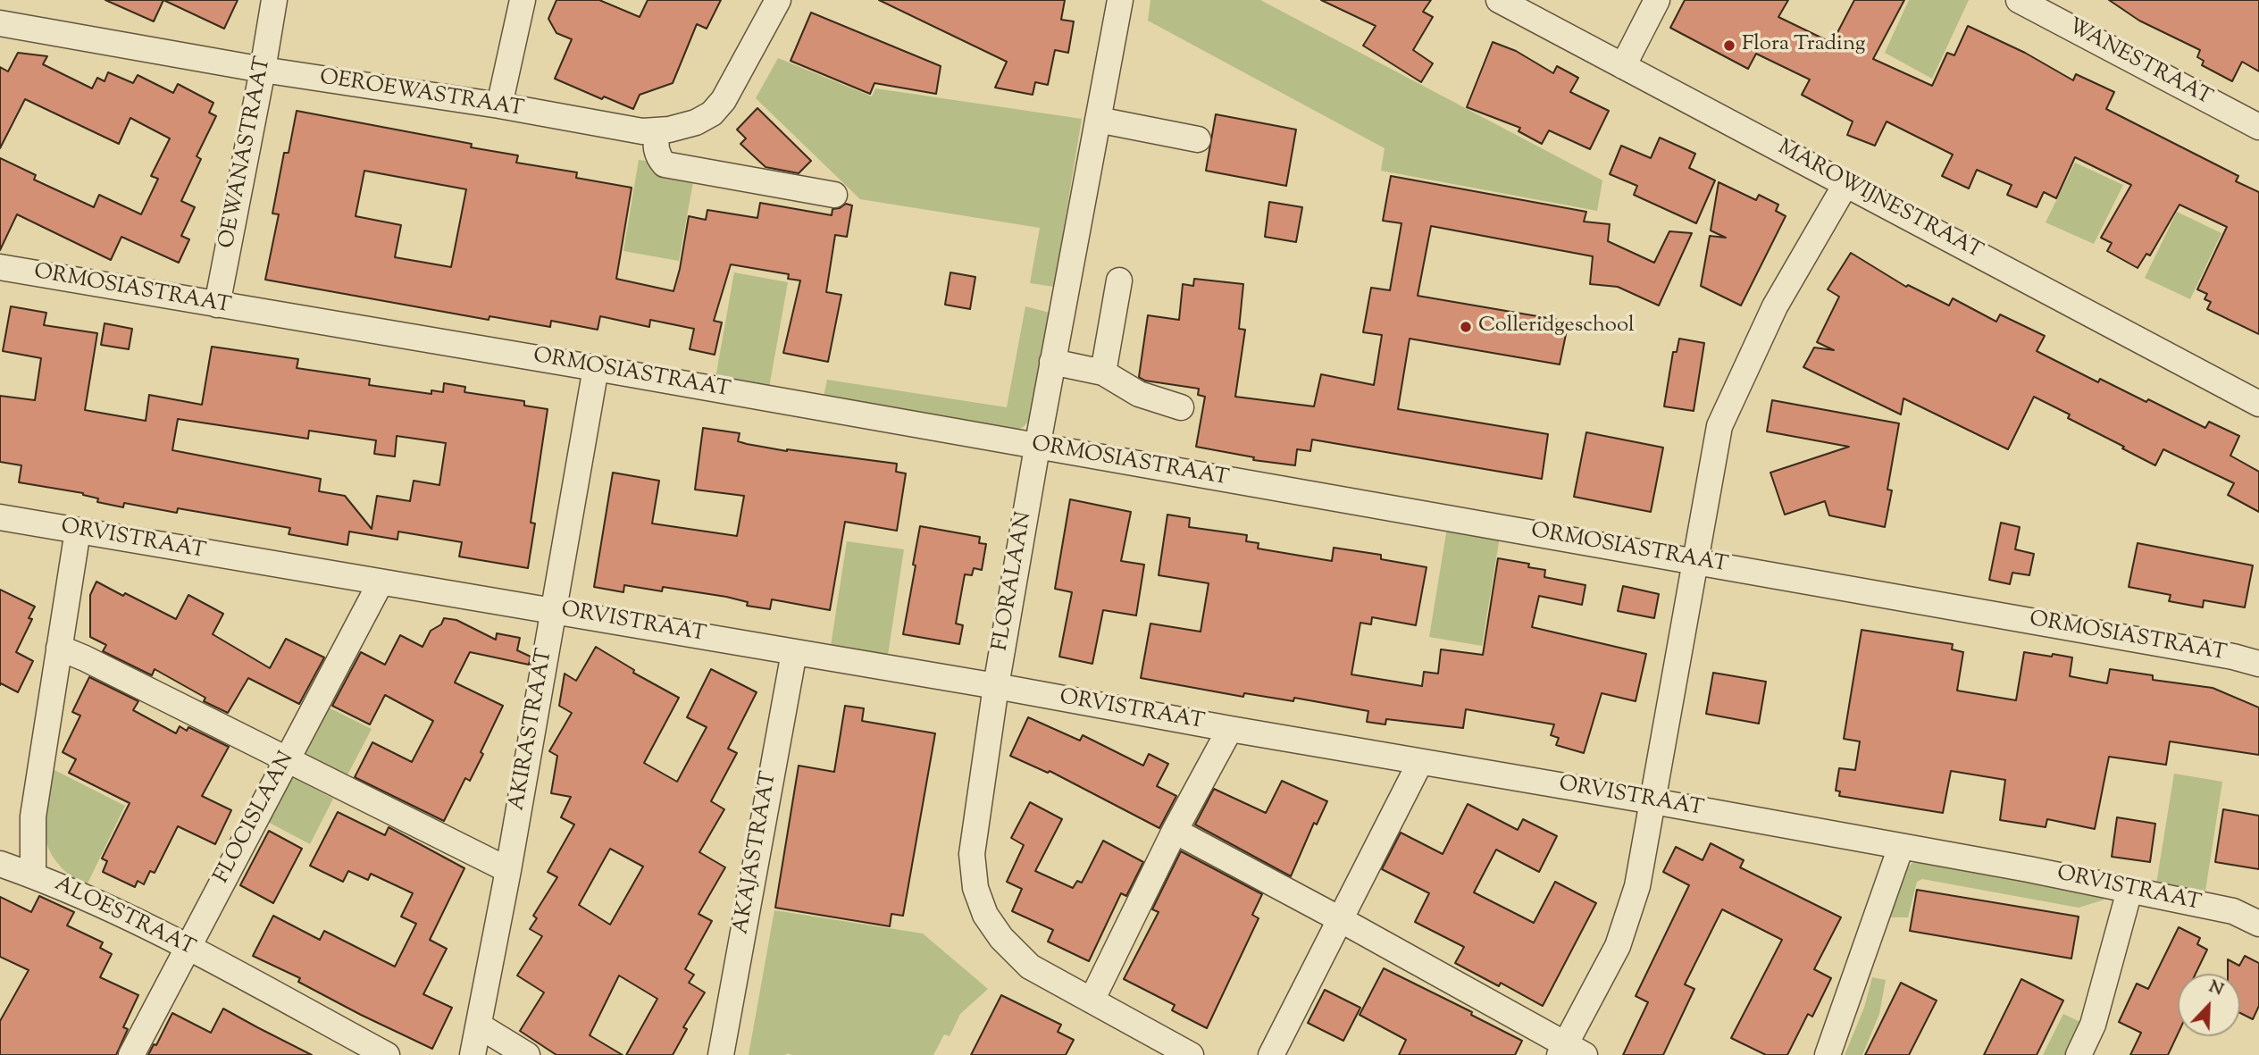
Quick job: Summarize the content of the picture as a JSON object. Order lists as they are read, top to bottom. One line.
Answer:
{"streets":{"street":["WANESTRAAT","OEROEWASTRAAT","OEWANASTRAAT","MAROWIJNESTRAAT","ORMOSIASTRAAT","ORVISTRAAT","FLORALAAN","AKIRASTRAAT","FLOCISLAAN","AKAJASTRAAT","ALOESTRAAT"]},"crossings":[["OEROEWASTRAAT","OEWANASTRAAT"],["OEWANASTRAAT","ORMOSIASTRAAT"],["ORMOSIASTRAAT","FLORALAAN"],["ORMOSIASTRAAT","AKIRASTRAAT"],["ORVISTRAAT","FLORALAAN"],["ORVISTRAAT","AKIRASTRAAT"],["ORVISTRAAT","FLOCISLAAN"],["ORVISTRAAT","AKAJASTRAAT"],["ORVISTRAAT","ALOESTRAAT"],["FLOCISLAAN","ALOESTRAAT"]],"places":["Flora Trading","Colleridgeschool"],"north":"top right"}
